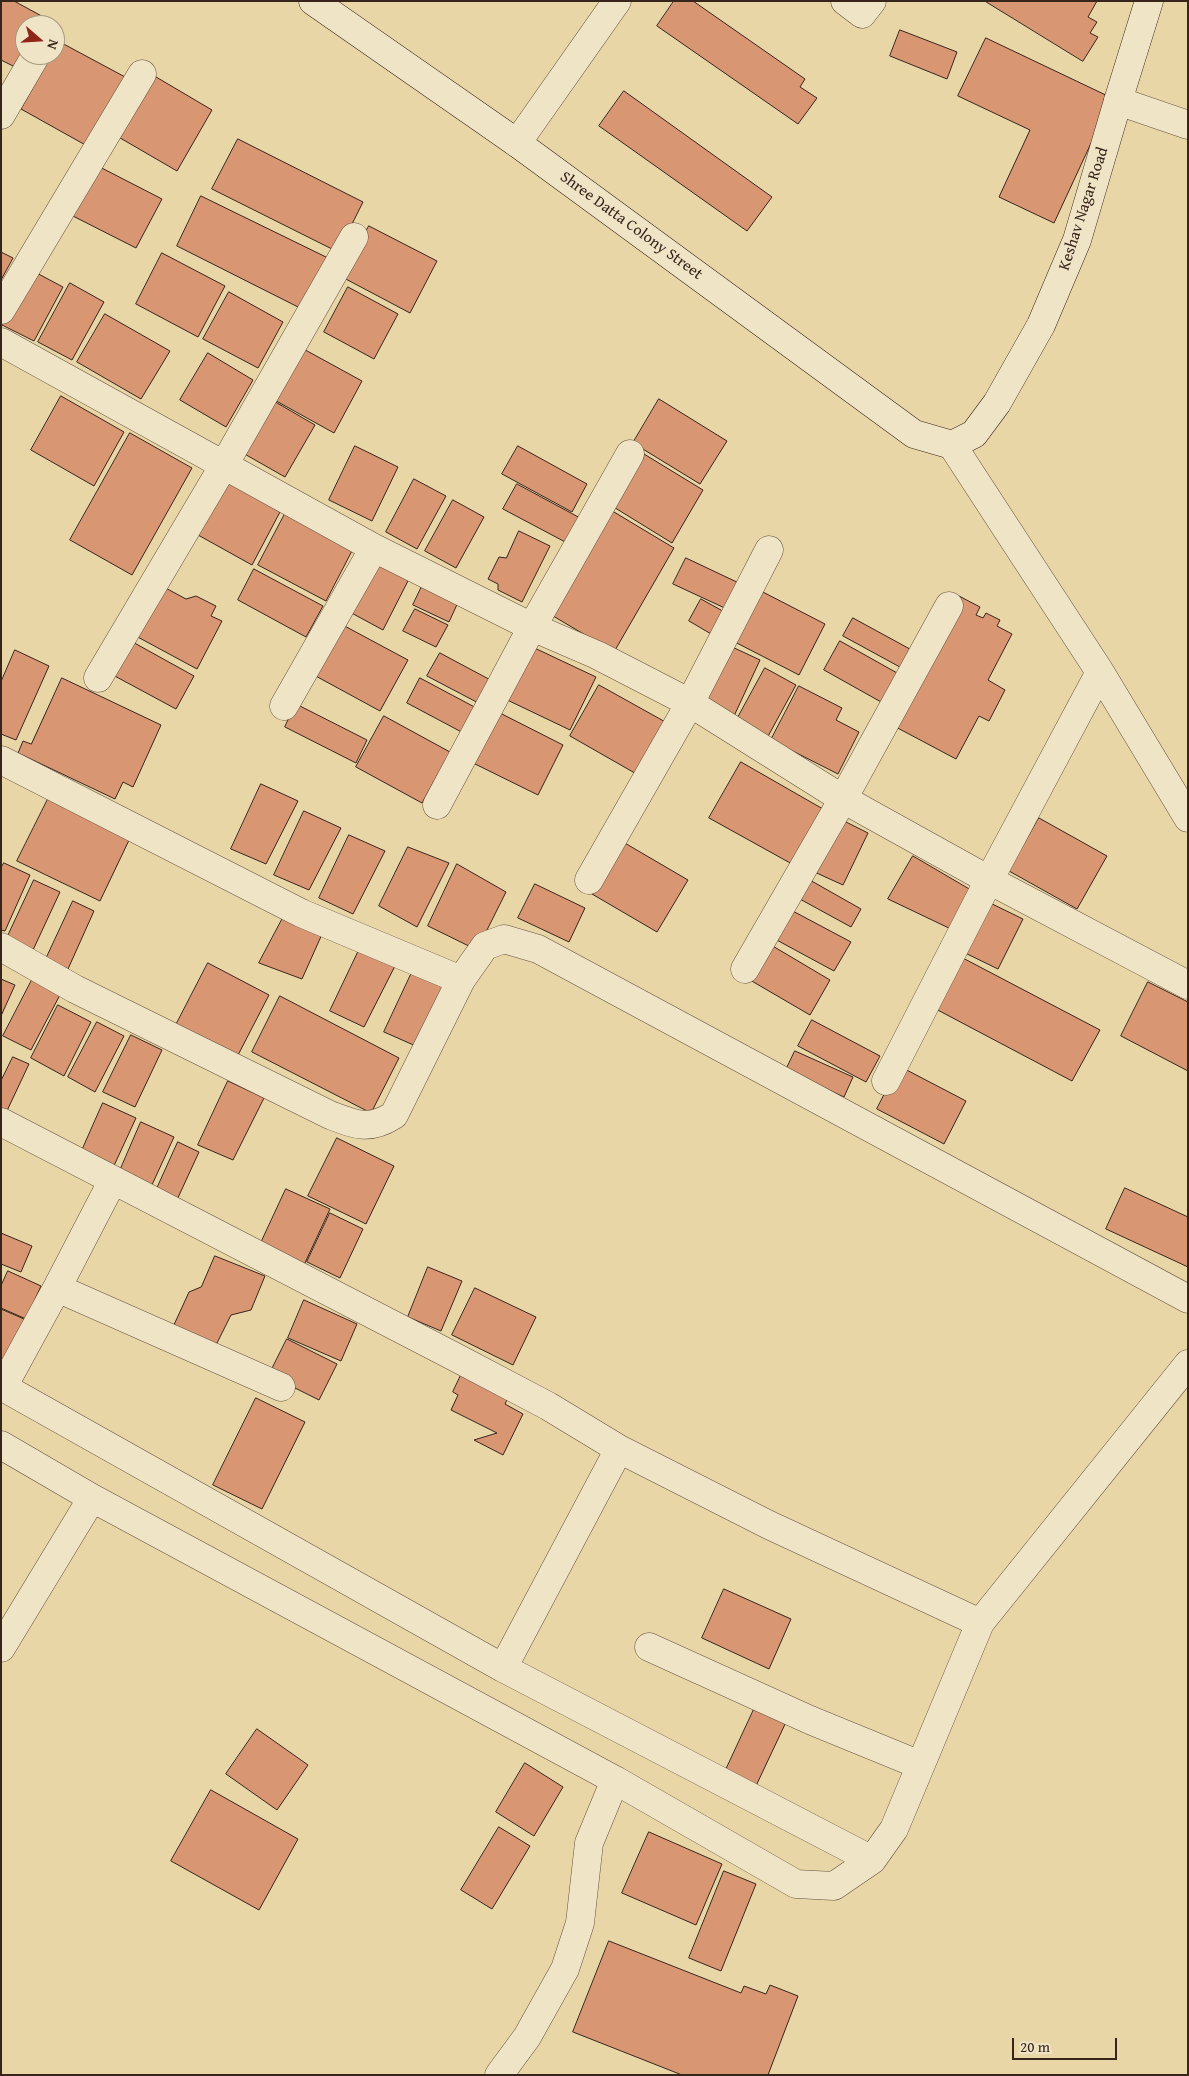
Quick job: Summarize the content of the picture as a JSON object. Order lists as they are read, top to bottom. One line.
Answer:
{"streets":{"street":["Keshav Nagar Road","Shree Datta Colony Street"]},"crossings":[["Keshav Nagar Road","Shree Datta Colony Street"]],"scale_bar":"20 m","north":"right"}
